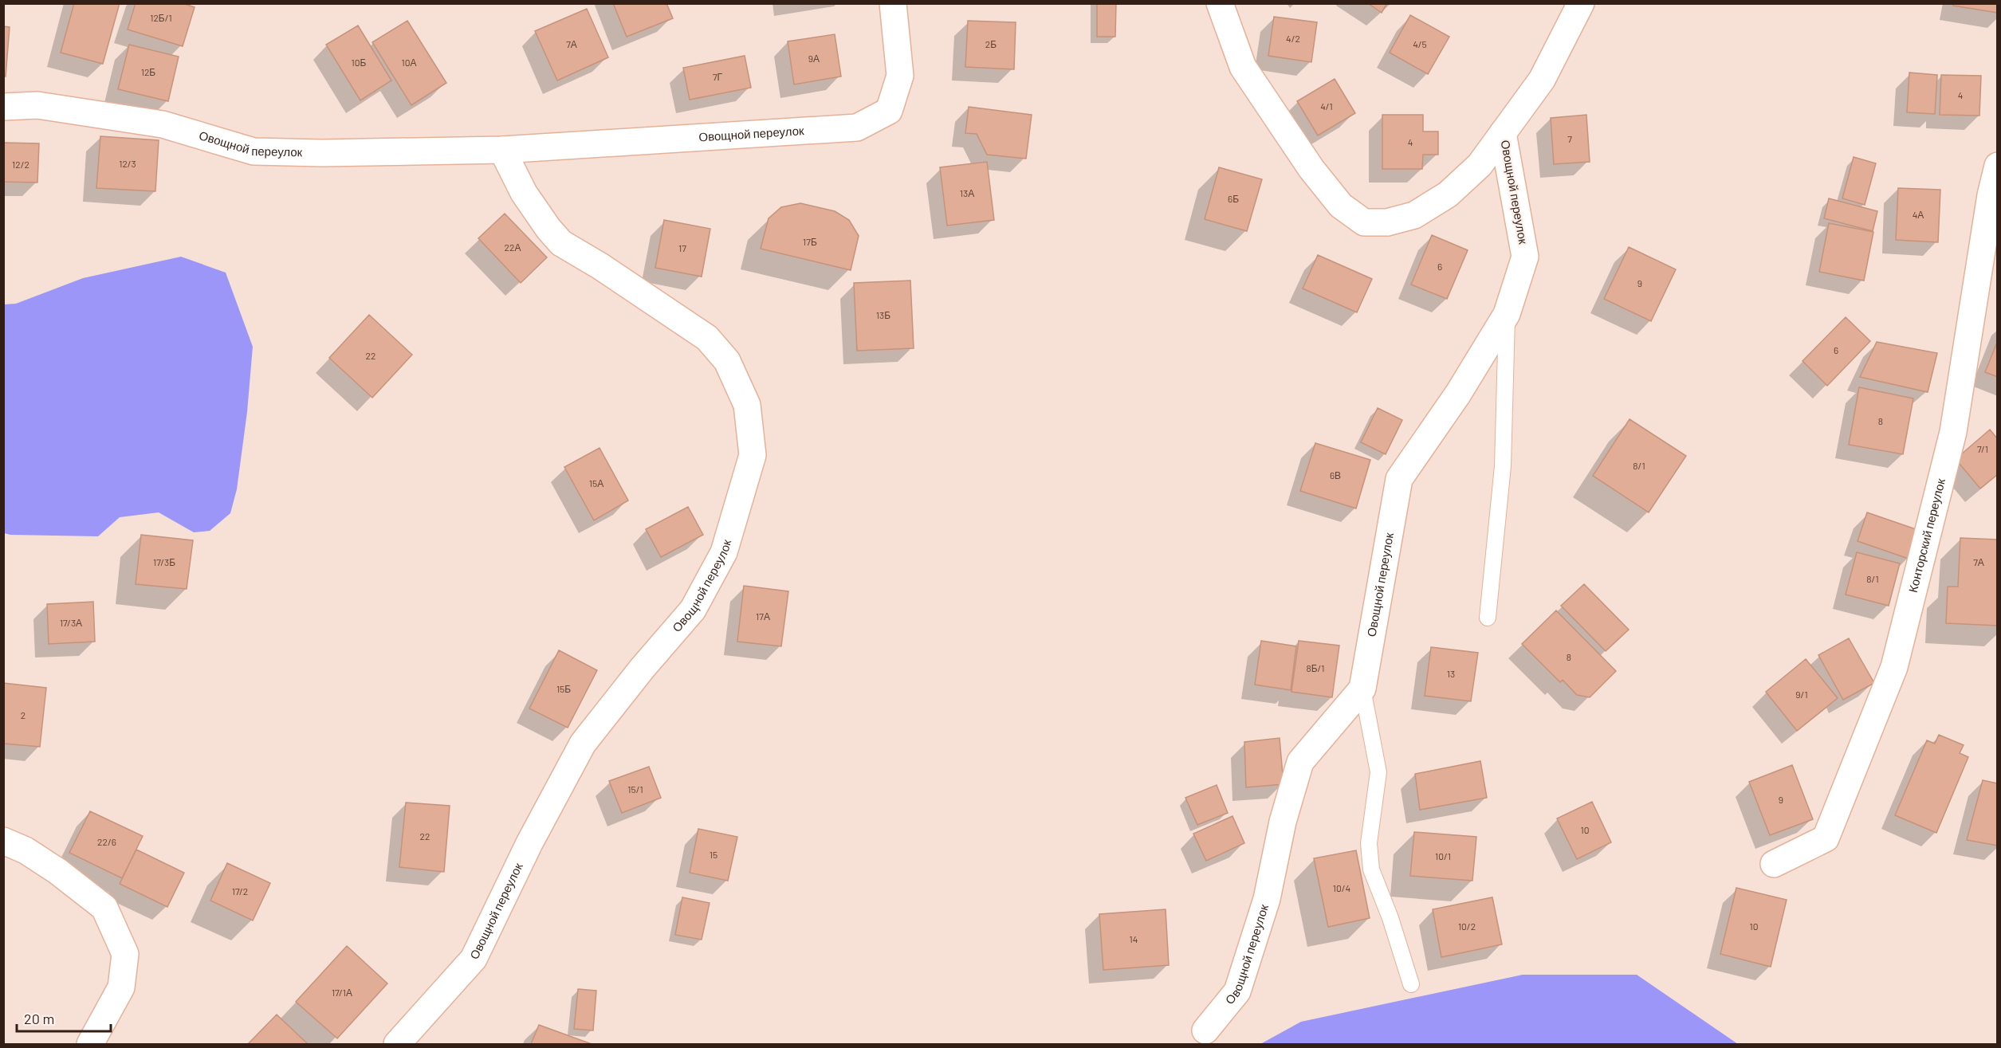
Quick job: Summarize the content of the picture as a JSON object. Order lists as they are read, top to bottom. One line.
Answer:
{"streets":{"street":["Овощной переулок","Конторский переулок"]},"house_numbers":["12Б/1","4/2","7А","2Б","4/5","9А","10Б","10А","12Б","7Г","4","4/1","7","4","12/3","12/2","13А","6Б","4А","17Б","22А","17","6","9","13Б","6","22","8","7/1","8/1","6В","15А","17/3Б","7А","8/1","17А","17/3А","8","8Б/1","13","15Б","9/1","2","15/1","9","10","22","22/6","15","10/1","10/4","17/2","10/2","10","14","17/1А"],"scale_bar":"20 m"}
